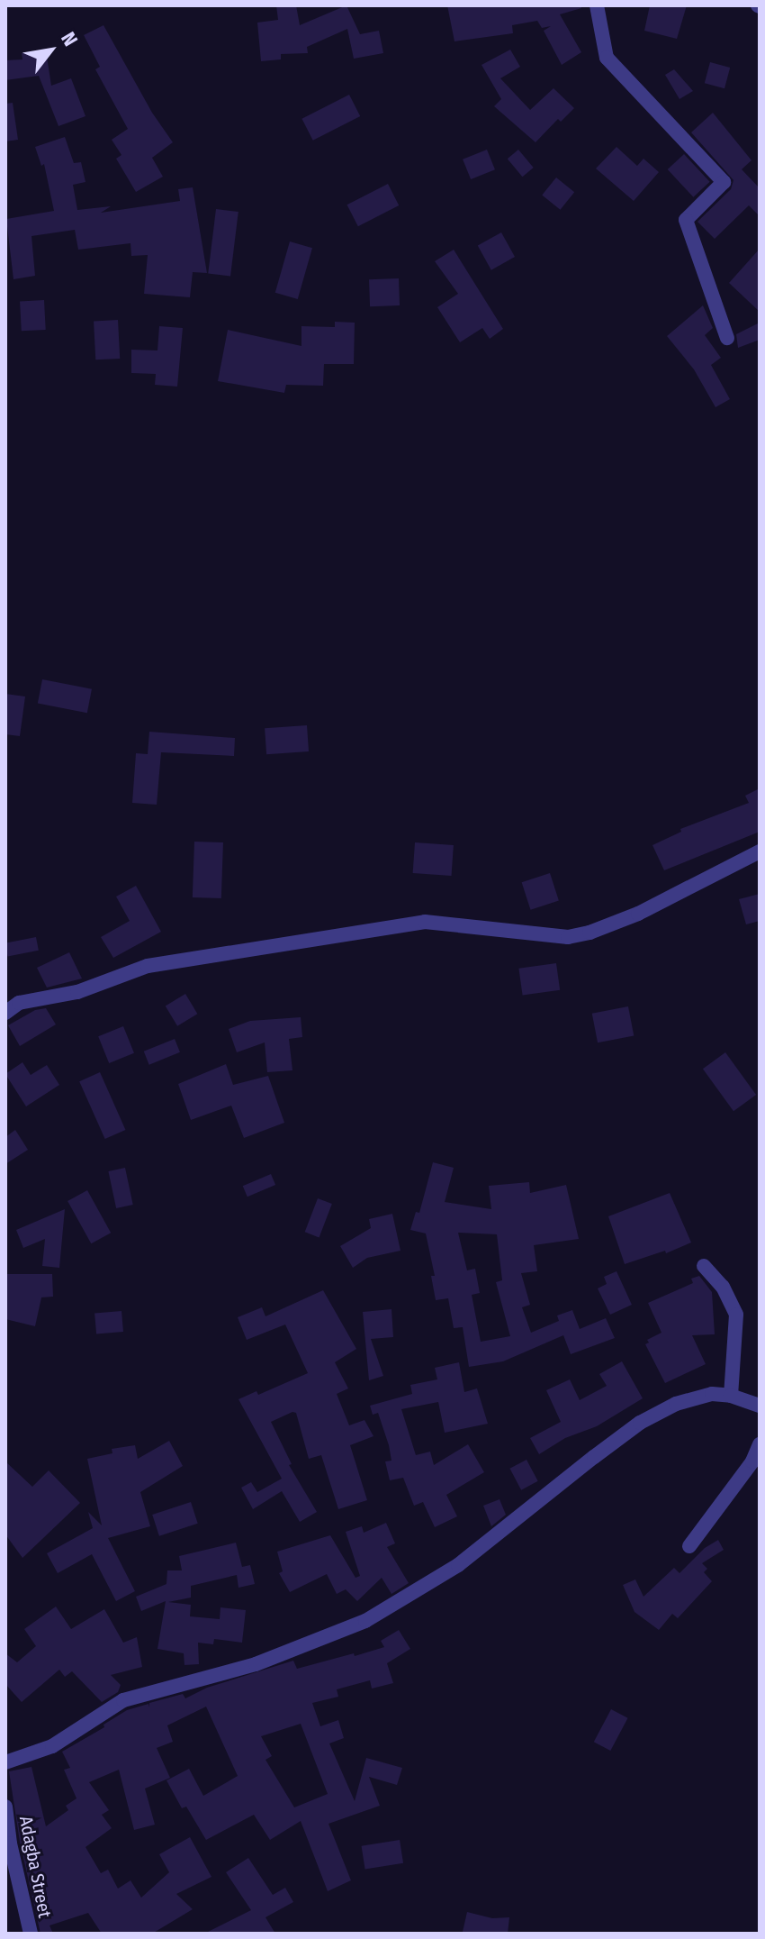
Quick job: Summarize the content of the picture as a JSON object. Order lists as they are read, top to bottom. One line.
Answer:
{"streets":{"street":["Adagba Street"]},"north":"top right"}
